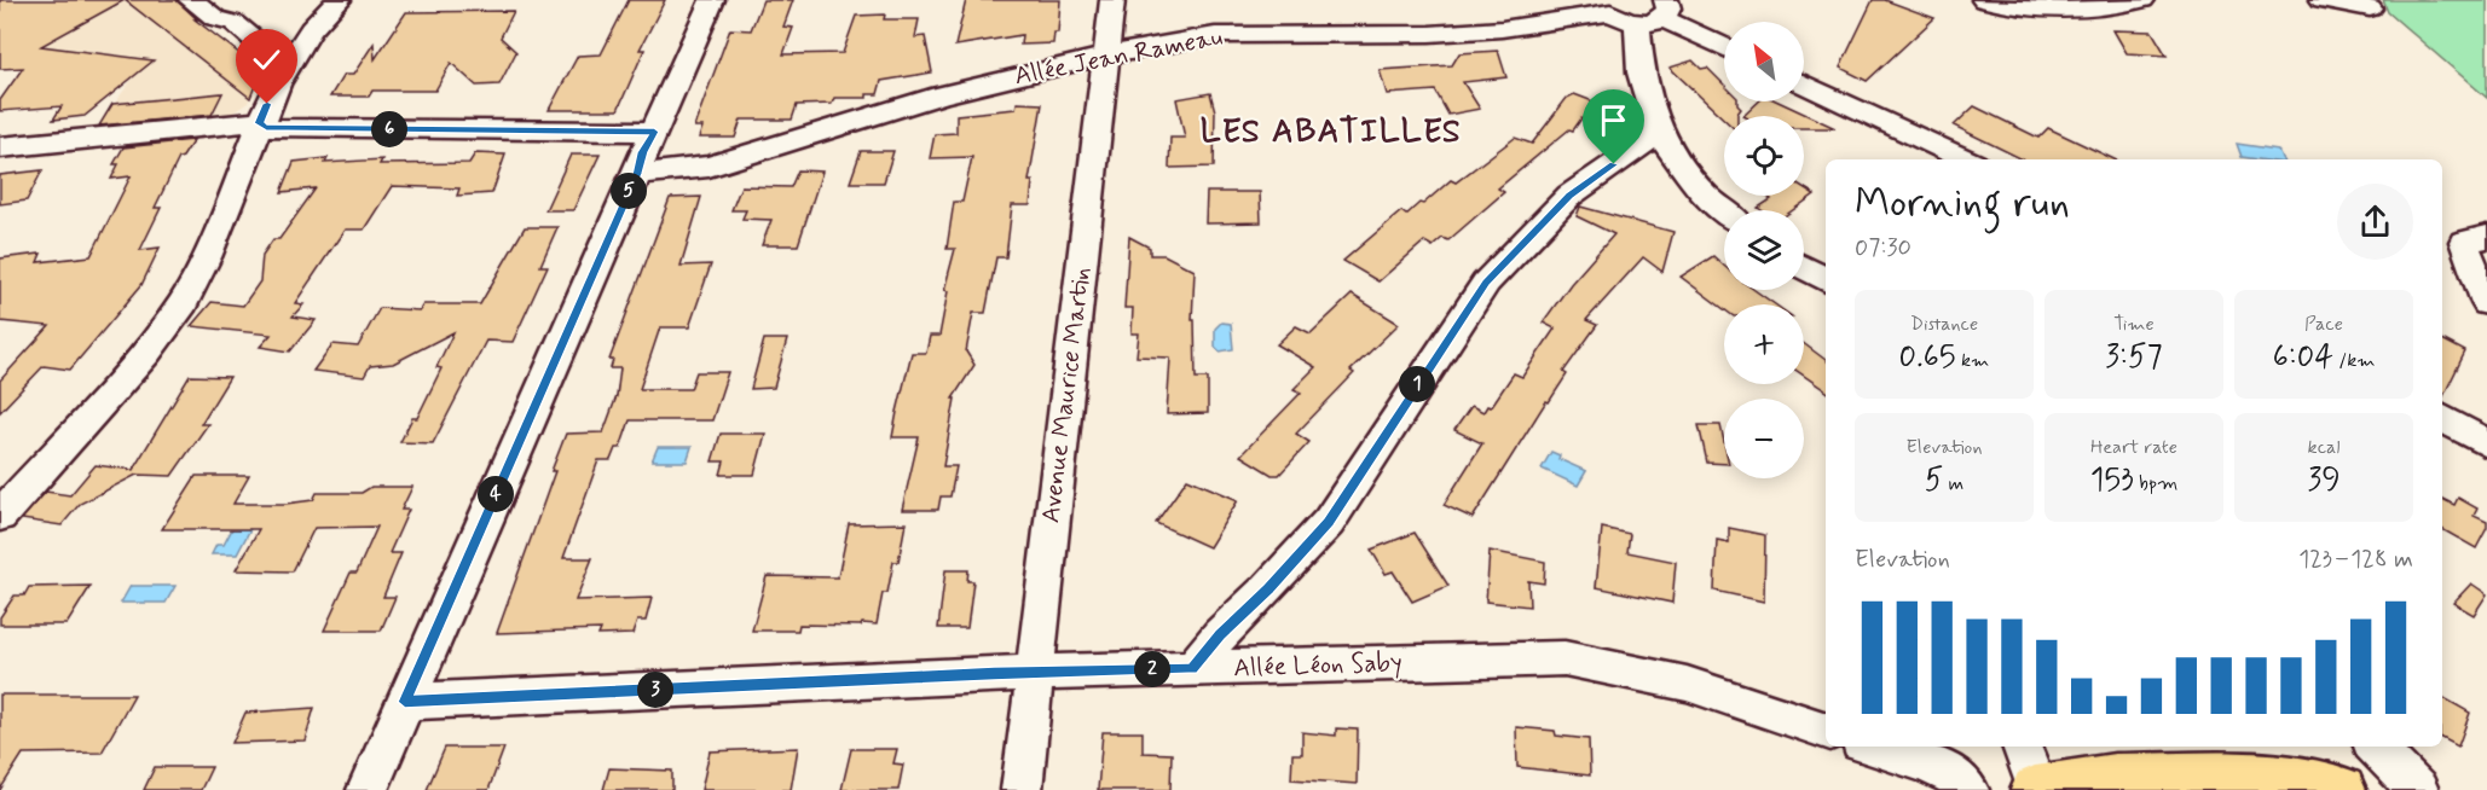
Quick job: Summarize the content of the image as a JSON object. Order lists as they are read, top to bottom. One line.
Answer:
{"streets":{"street":["Allée Jean Rameau","Avenue Maurice Martin","Allée Léon Saby"]},"crossings":[["Allée Jean Rameau","Avenue Maurice Martin"],["Avenue Maurice Martin","Allée Léon Saby"]],"districts":["LES ABATILLES"],"north":"top left","page":{"map_buttons":["+","−"],"pins":["6","5","1","4","2","3"],"heading":["Morning run","07:30"],"stats":[["Distance","0.65 km"],["Time","3:57"],["Pace","6:04 /km"],["Elevation","5 m"],["Heart rate","153 bpm"],["kcal","39"]],"chart":["Elevation","123–128 m"]}}
